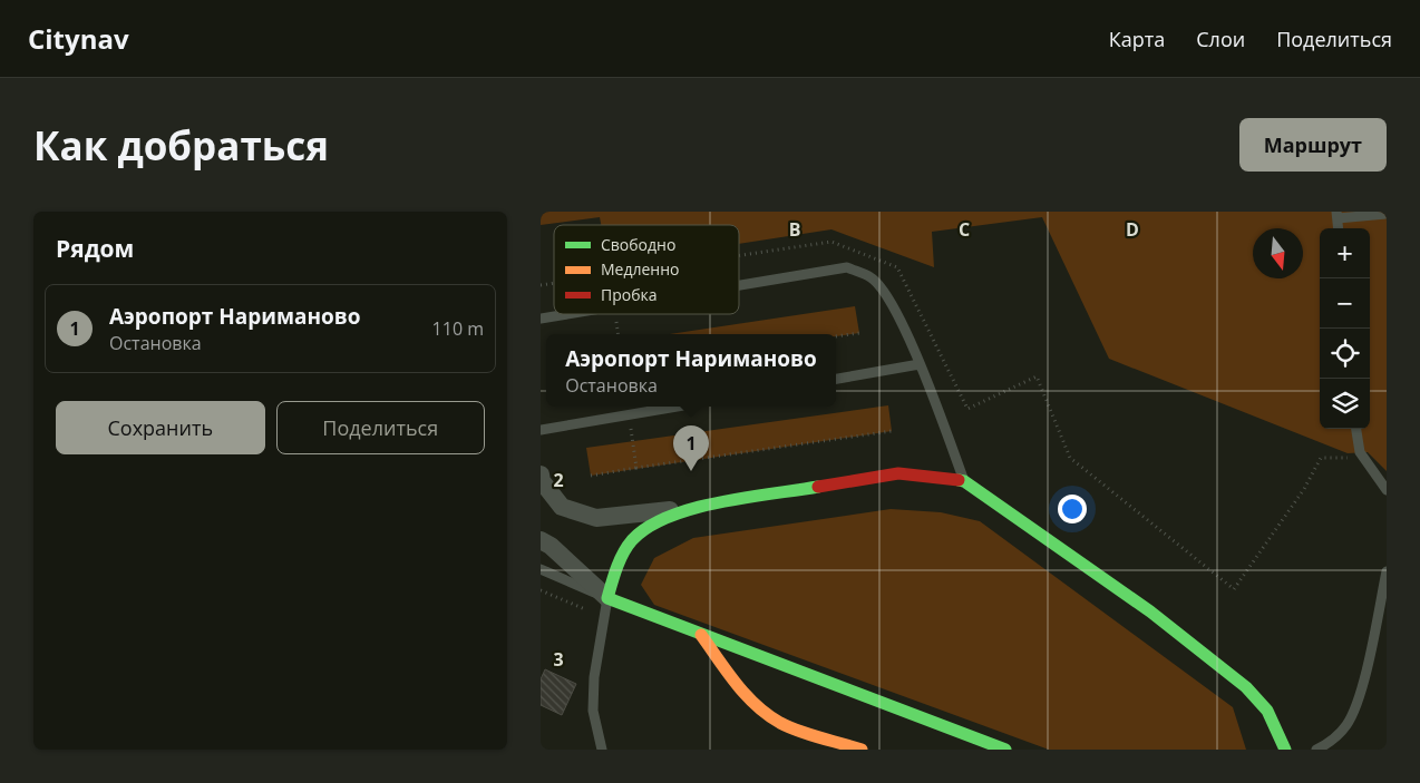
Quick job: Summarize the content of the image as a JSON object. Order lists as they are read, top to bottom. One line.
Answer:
{"legend":["Свободно","Медленно","Пробка"],"north":"bottom","page":{"header":"Citynav","nav":["Карта","Слои","Поделиться"],"buttons":["Маршрут",["Сохранить","Поделиться"]],"title":"Как добраться","heading":"Рядом","map_buttons":["+","−"],"list":[{"mark":"1","name":"Аэропорт Нариманово","note":"Остановка","value":"110 m"}],"popup":["Аэропорт Нариманово","Остановка"],"pins":"1"},"grid":{"columns":["B","C","D"],"rows":["2","3"]}}
